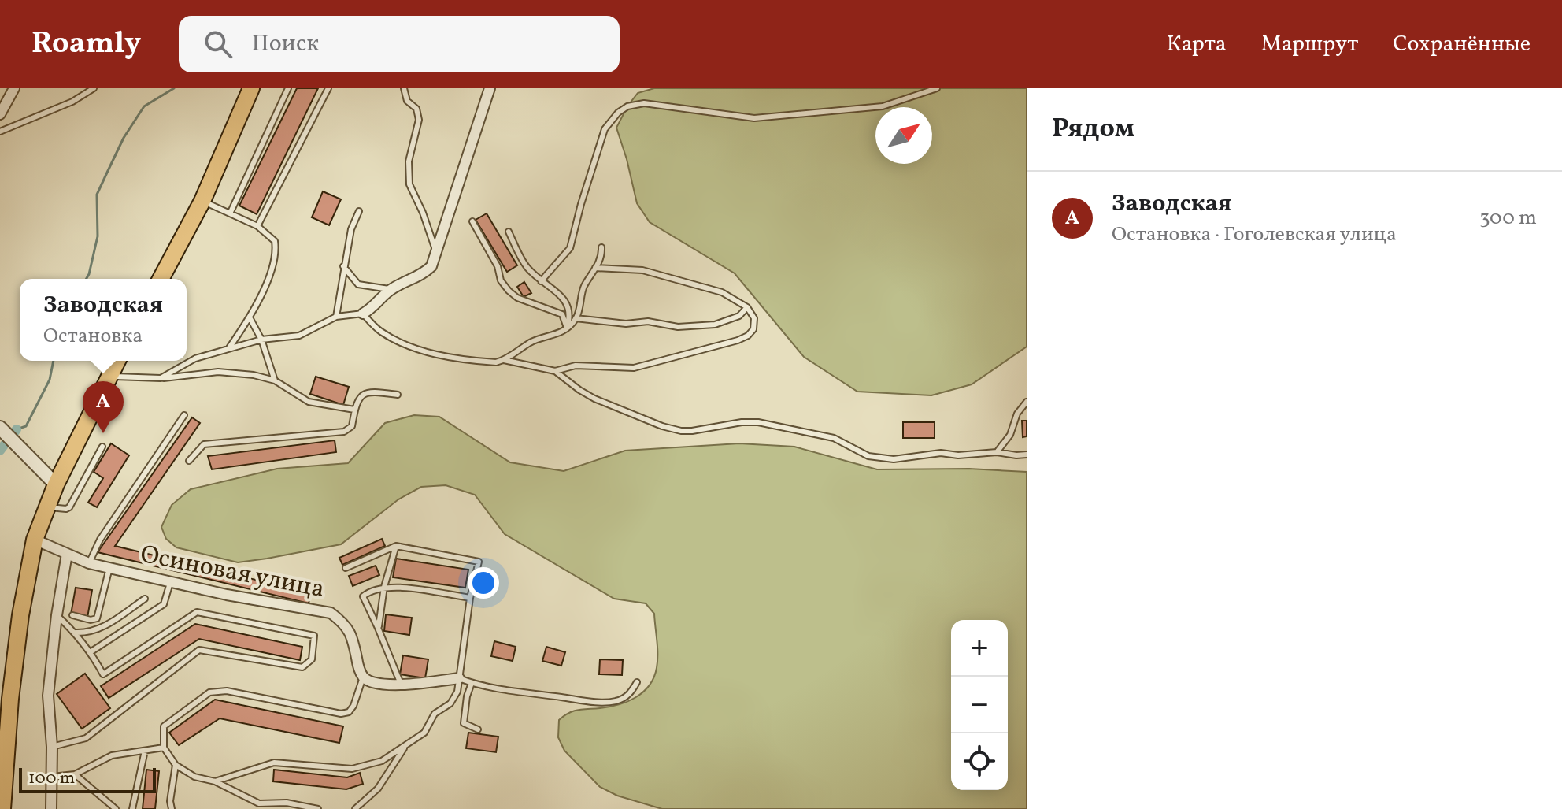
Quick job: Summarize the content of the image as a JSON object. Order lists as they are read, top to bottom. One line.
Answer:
{"streets":{"street":["Осиновая улица"]},"scale_bar":"100 m","north":"top right","page":{"header":"Roamly","search":"Поиск","nav":["Карта","Маршрут","Сохранённые"],"heading":"Рядом","list":[{"mark":"A","name":"Заводская","note":"Остановка · Гоголевская улица","value":"300 m"}],"popup":["Заводская","Остановка"],"pins":"A","map_buttons":["+","−"],"scale":"100 m"}}
